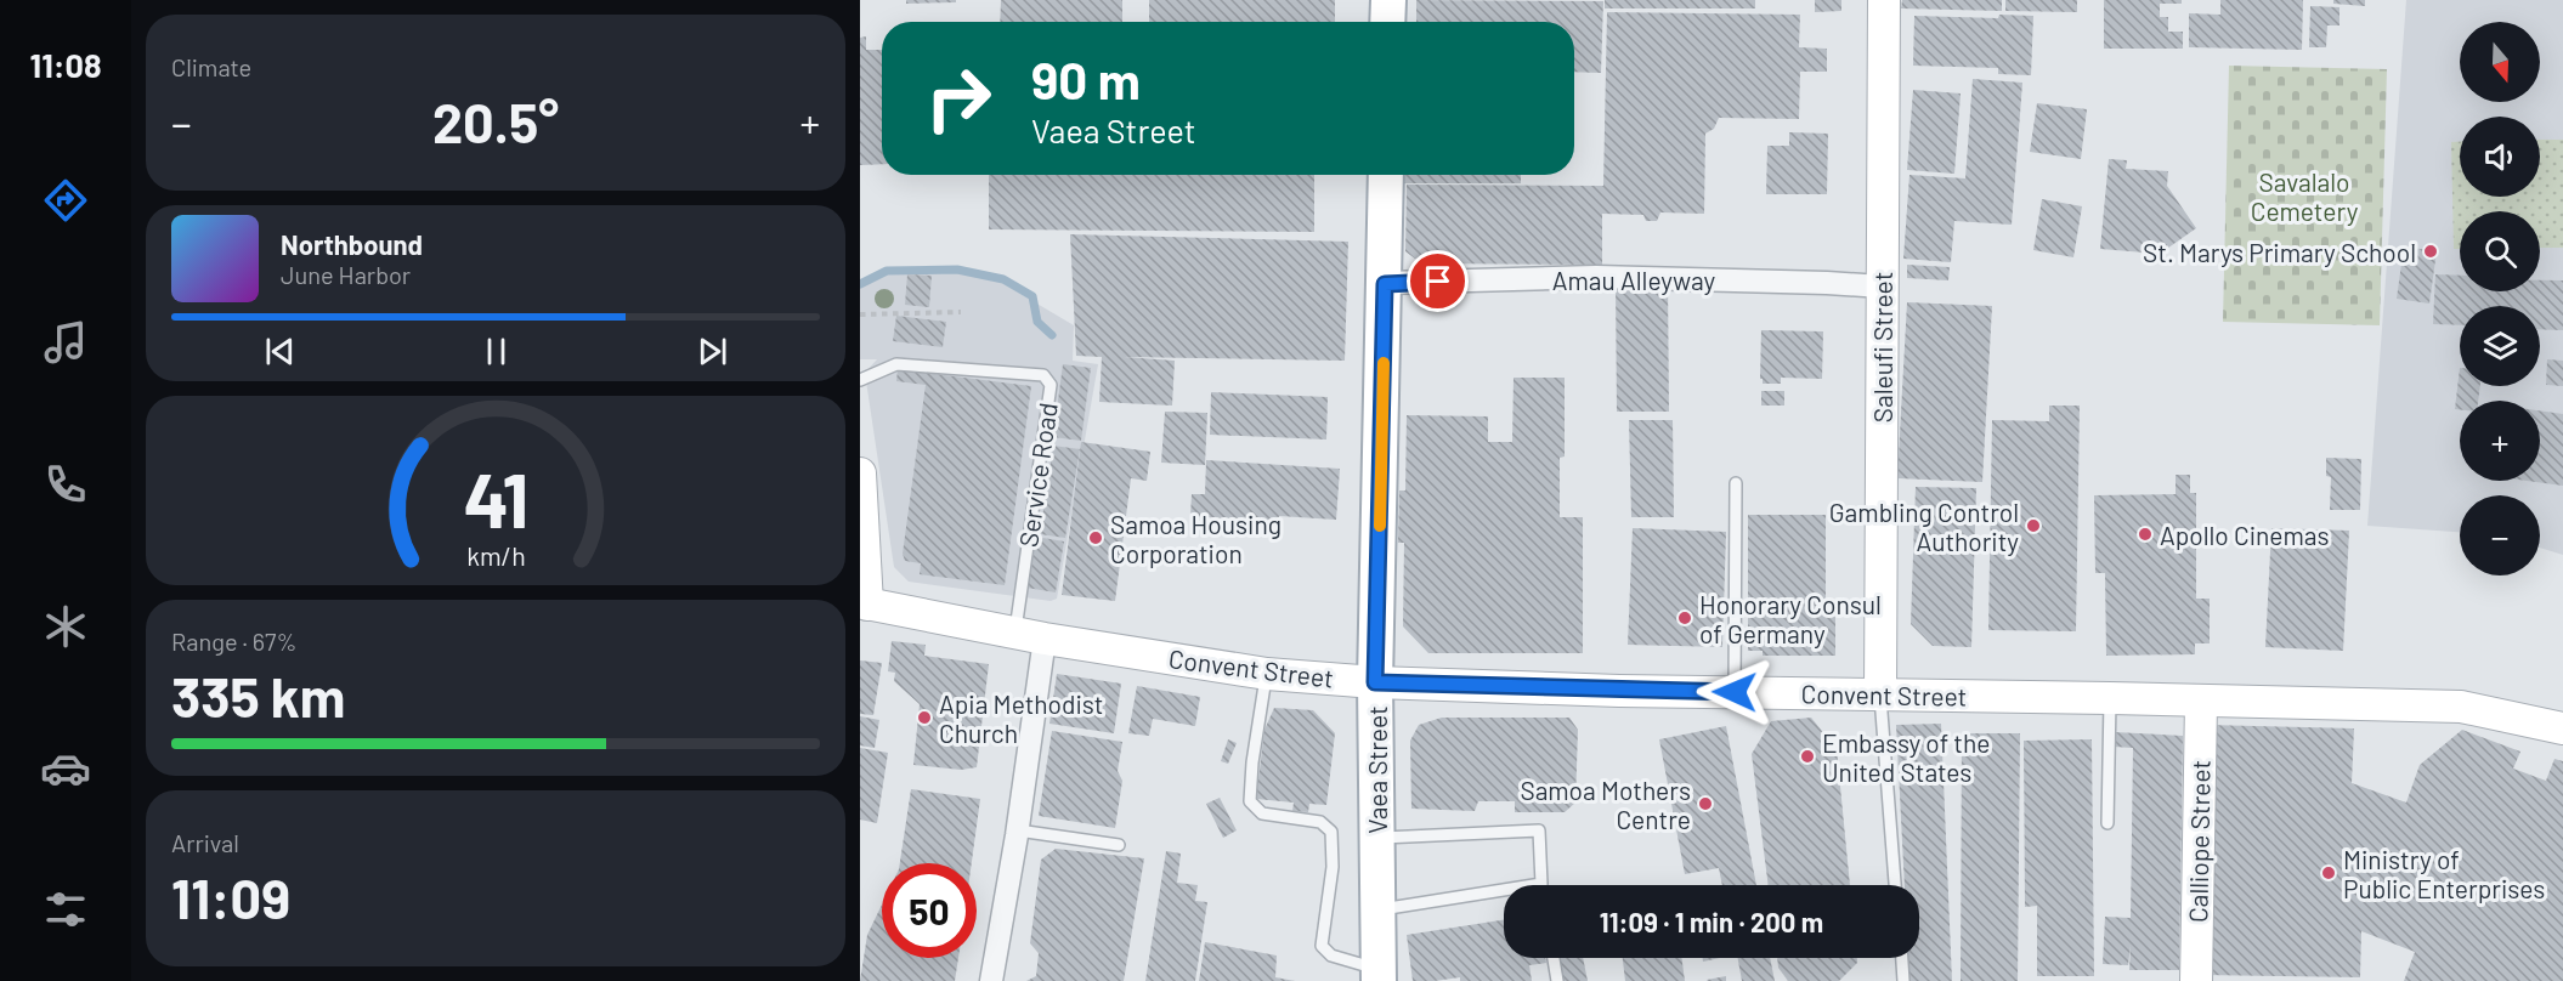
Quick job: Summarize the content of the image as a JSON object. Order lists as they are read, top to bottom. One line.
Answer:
{"streets":{"main road":["Saleufi Street","Convent Street","Vaea Street","Calliope Street"],"street":["Amau Alleyway"],"lane":["Service Road"]},"crossings":[["Amau Alleyway","Saleufi Street"],["Amau Alleyway","Vaea Street"],["Saleufi Street","Convent Street"],["Service Road","Convent Street"],["Convent Street","Vaea Street"],["Convent Street","Calliope Street"]],"parks":["Savalalo Cemetery"],"places":["St. Marys Primary School","Gambling Control Authority","Apollo Cinemas","Samoa Housing Corporation","Honorary Consul of Germany","Apia Methodist Church","Embassy of the United States","Samoa Mothers Centre","Ministry of Public Enterprises"],"north":"bottom","page":{"tabs":"11:08","tile":["Climate",["Range · 67%","335 km"],["Arrival","11:09"]],"map_buttons":["+","−"],"turn":["90 m","Vaea Street"],"heat":["−","20.5°","+"],"song":["Northbound","June Harbor"],"limit":"50","trip":"11:09 · 1 min · 200 m","gauge":["41","km/h"]}}
